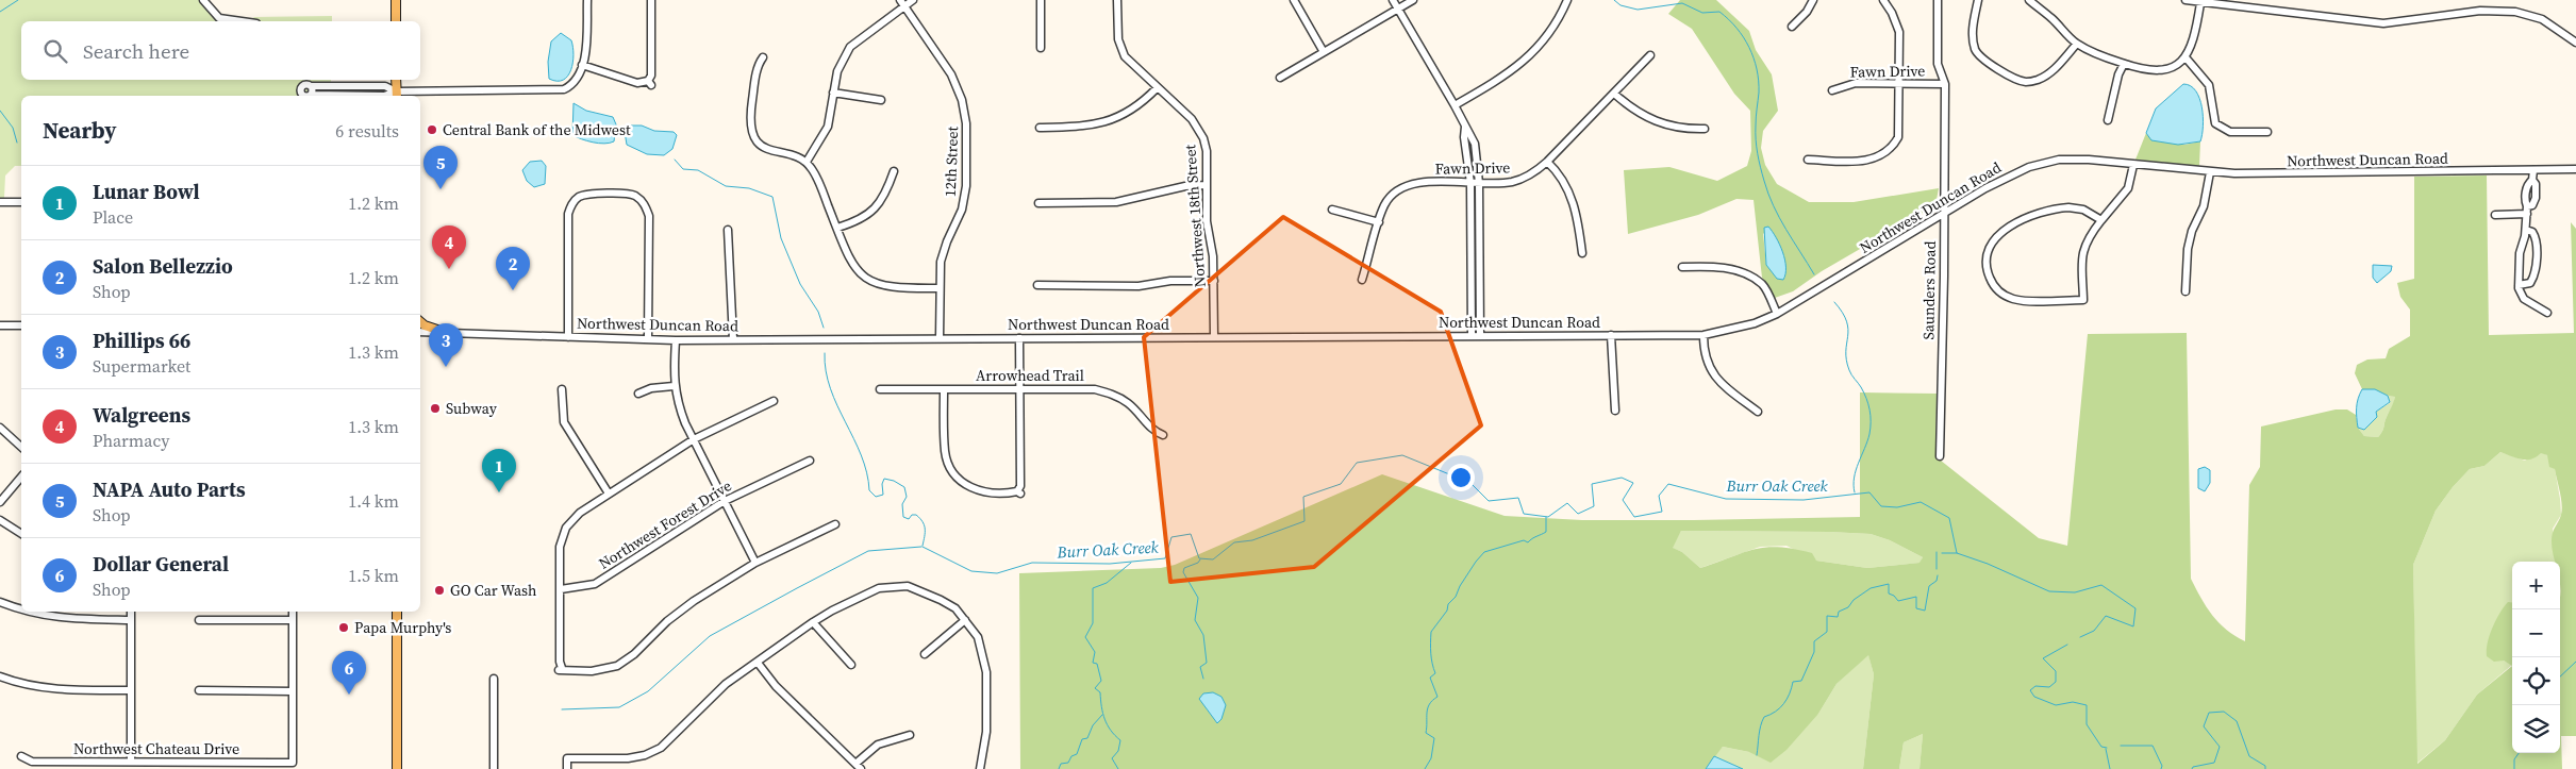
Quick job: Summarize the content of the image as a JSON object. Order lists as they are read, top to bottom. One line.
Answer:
{"streets":{"street":["Fawn Drive","Northwest Duncan Road","12th Street","Northwest 18th Street","Saunders Road","Arrowhead Trail","Northwest Forest Drive","Northwest Chateau Drive"]},"crossings":[["Fawn Drive","Saunders Road"],["Northwest Duncan Road","12th Street"],["Northwest Duncan Road","Northwest 18th Street"],["Northwest Duncan Road","Saunders Road"]],"water":["Burr Oak Creek"],"places":["Central Bank of the Midwest","Subway","GO Car Wash","Papa Murphy's"],"page":{"search":"Search here","heading":["Nearby","6 results"],"pins":["5","4","2","3","1","6"],"list":[{"mark":"1","name":"Lunar Bowl","note":"Place","value":"1.2 km"},{"mark":"2","name":"Salon Bellezzio","note":"Shop","value":"1.2 km"},{"mark":"3","name":"Phillips 66","note":"Supermarket","value":"1.3 km"},{"mark":"4","name":"Walgreens","note":"Pharmacy","value":"1.3 km"},{"mark":"5","name":"NAPA Auto Parts","note":"Shop","value":"1.4 km"},{"mark":"6","name":"Dollar General","note":"Shop","value":"1.5 km"}],"map_buttons":["+","−"]}}
